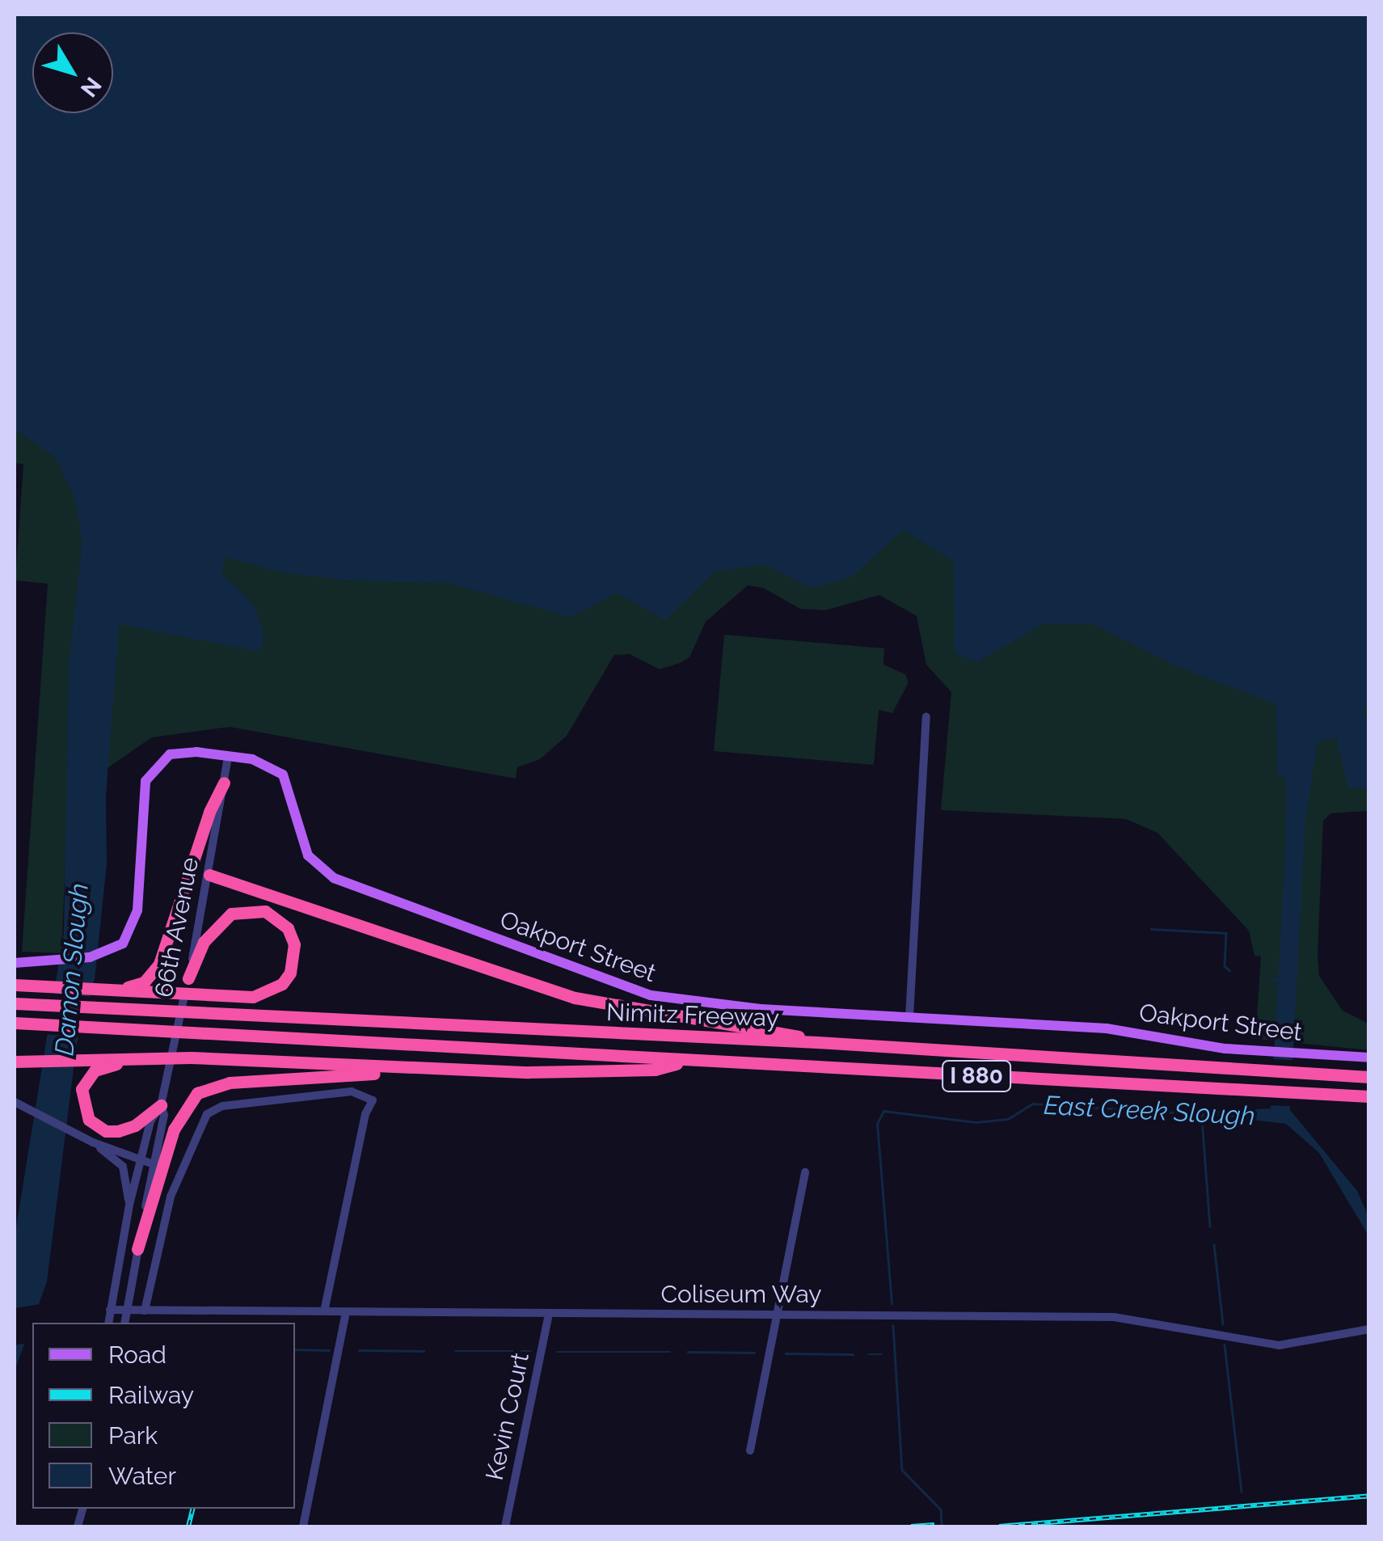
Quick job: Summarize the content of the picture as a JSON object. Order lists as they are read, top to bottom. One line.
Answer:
{"streets":{"highway":["Nimitz Freeway","I 880"],"main road":["Oakport Street"],"street":["66th Avenue","Coliseum Way","Kevin Court"]},"crossings":[["66th Avenue","Oakport Street"],["66th Avenue","Coliseum Way"],["Coliseum Way","Kevin Court"]],"water":["Damon Slough","East Creek Slough"],"legend":["Road","Railway","Park","Water"],"north":"bottom right"}
